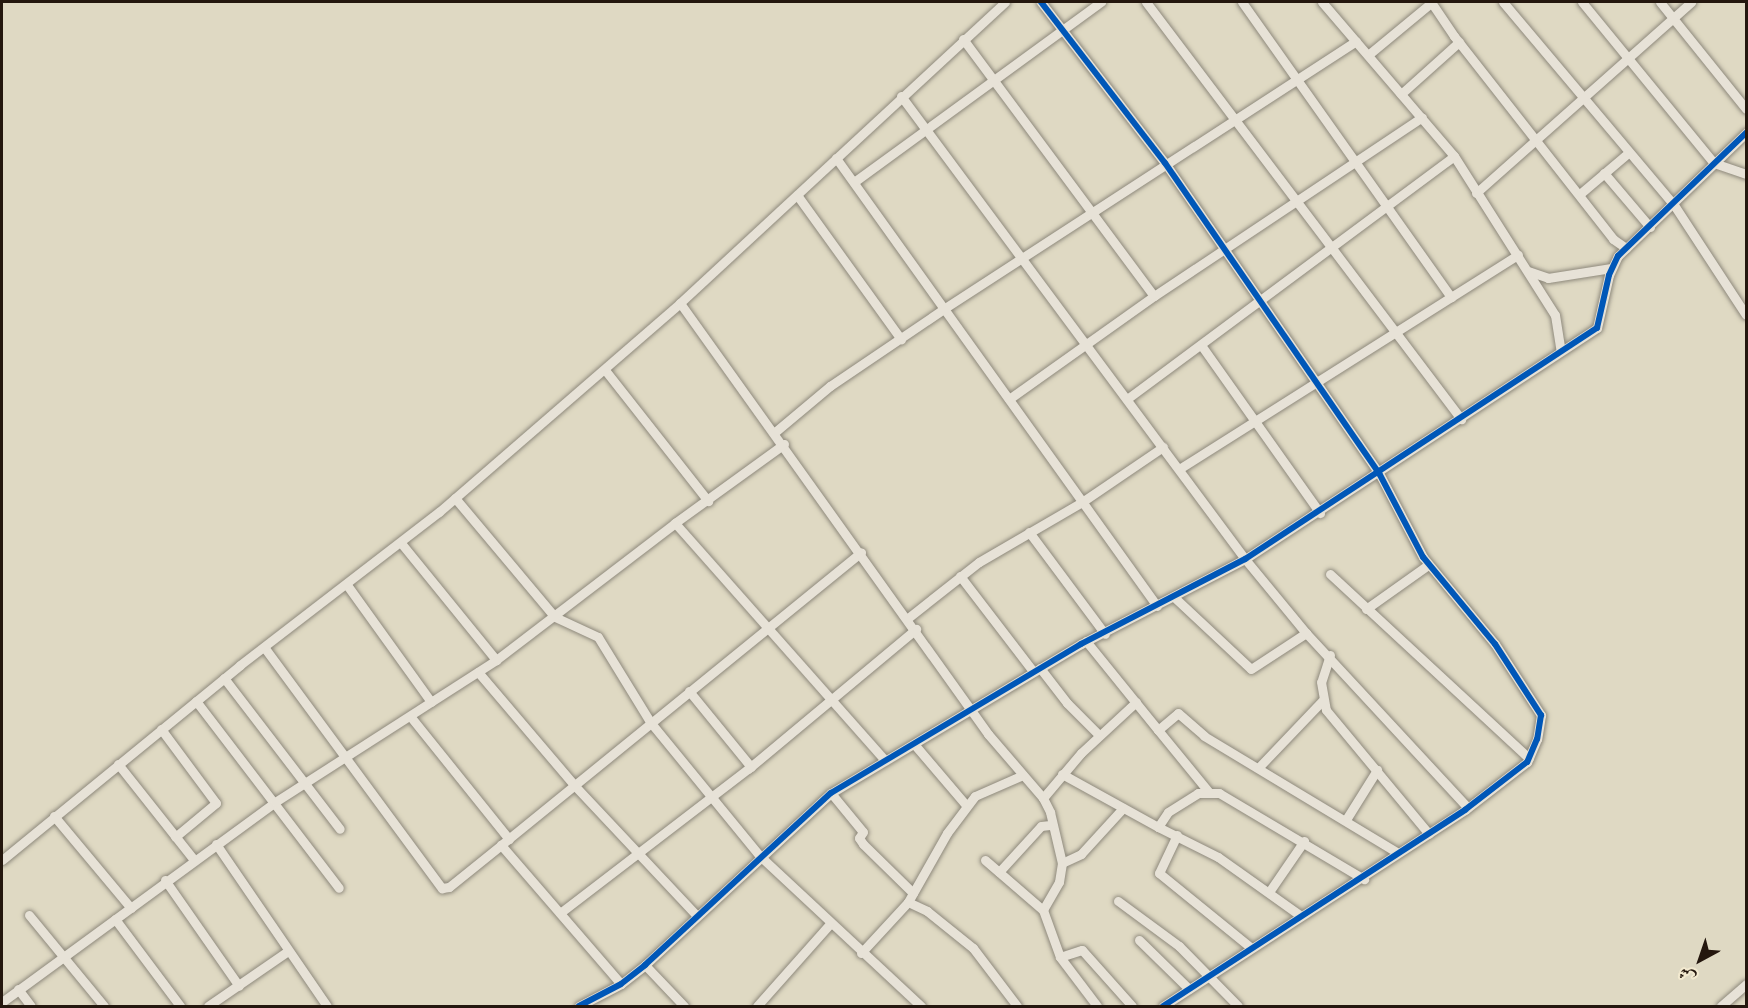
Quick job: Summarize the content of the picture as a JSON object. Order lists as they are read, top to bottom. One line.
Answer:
{"north":"bottom left"}
